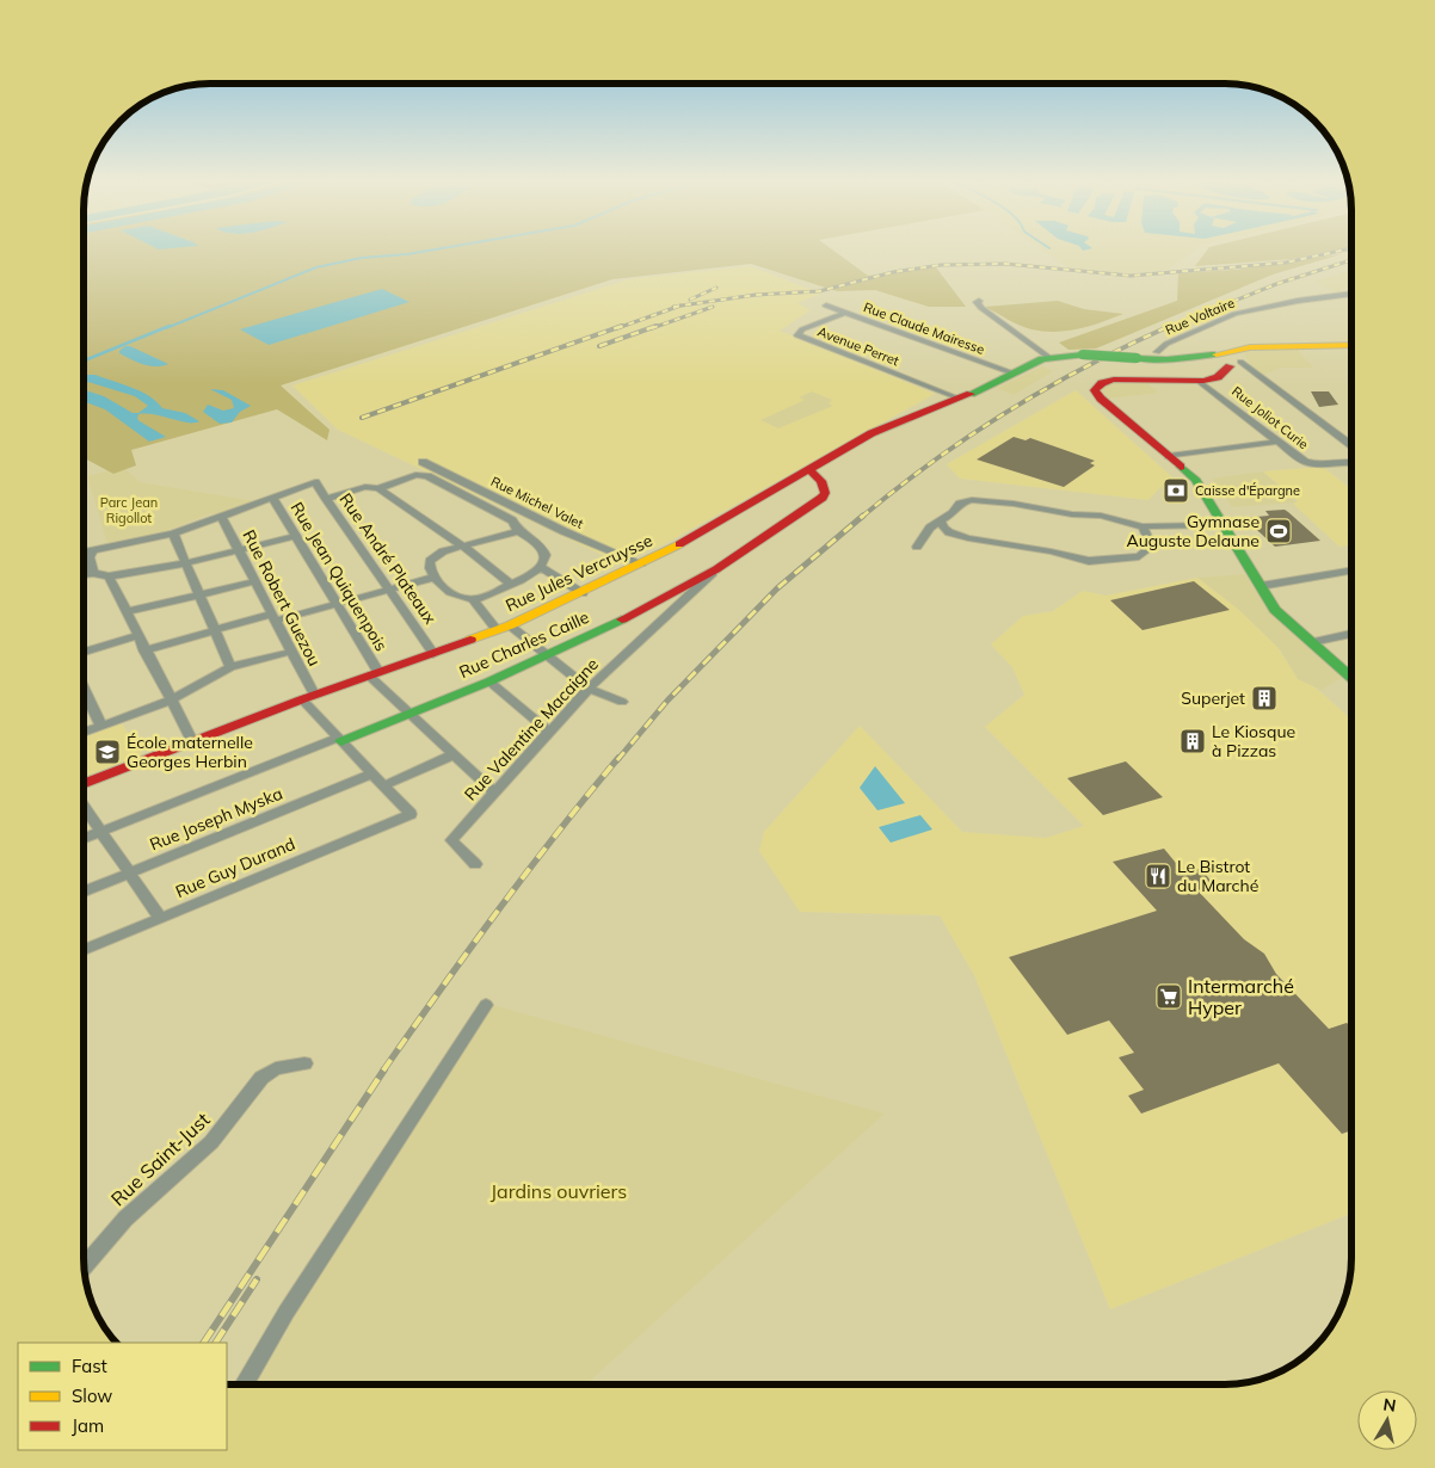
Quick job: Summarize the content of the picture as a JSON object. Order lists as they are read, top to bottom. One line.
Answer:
{"streets":{"main road":["Rue Jules Vercruysse","Rue Charles Caille"],"street":["Rue Voltaire","Rue Claude Mairesse","Avenue Perret","Rue Joliot Curie","Rue Michel Valet","Rue André Plateaux","Rue Jean Quiquenpois","Rue Robert Guezou","Rue Valentine Macaigne","Rue Joseph Myska","Rue Guy Durand","Rue Saint-Just"]},"crossings":[["Rue Claude Mairesse","Avenue Perret"],["Rue Claude Mairesse","Rue Jules Vercruysse"],["Avenue Perret","Rue Jules Vercruysse"],["Rue Michel Valet","Rue Jules Vercruysse"],["Rue André Plateaux","Rue Jules Vercruysse"],["Rue André Plateaux","Rue Jean Quiquenpois"],["Rue Jules Vercruysse","Rue Jean Quiquenpois"],["Rue Jules Vercruysse","Rue Robert Guezou"],["Rue Jules Vercruysse","Rue Charles Caille"],["Rue Jean Quiquenpois","Rue Charles Caille"],["Rue Jean Quiquenpois","Rue Valentine Macaigne"],["Rue Robert Guezou","Rue Charles Caille"],["Rue Robert Guezou","Rue Joseph Myska"],["Rue Robert Guezou","Rue Guy Durand"],["Rue Charles Caille","Rue Valentine Macaigne"]],"parks":["Parc Jean Rigollot","Jardins ouvriers"],"places":{"bank":["Caisse d'Épargne"],"sports":["Gymnase Auguste Delaune"],"building":["Superjet","Le Kiosque à Pizzas"],"school or university":["École maternelle Georges Herbin"],"restaurant":["Le Bistrot du Marché"],"supermarket":["Intermarché Hyper"]},"legend":["Fast","Slow","Jam"],"north":"top"}
